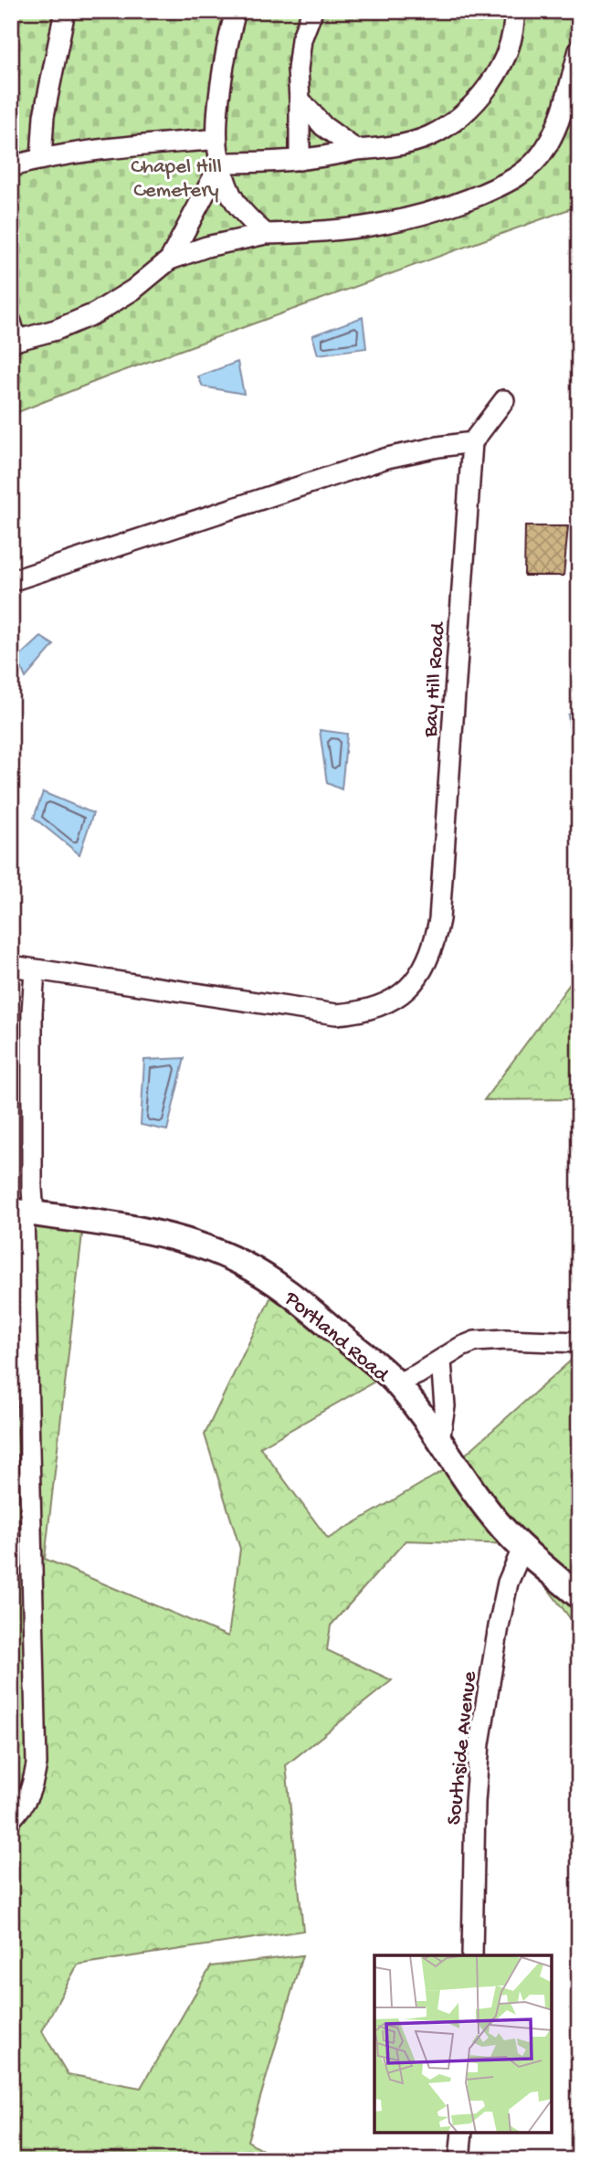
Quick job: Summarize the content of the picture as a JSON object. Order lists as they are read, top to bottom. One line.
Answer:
{"streets":{"street":["Bay Hill Road","Portland Road","Southside Avenue"]},"crossings":[["Portland Road","Southside Avenue"]],"parks":["Chapel Hill Cemetery"]}
